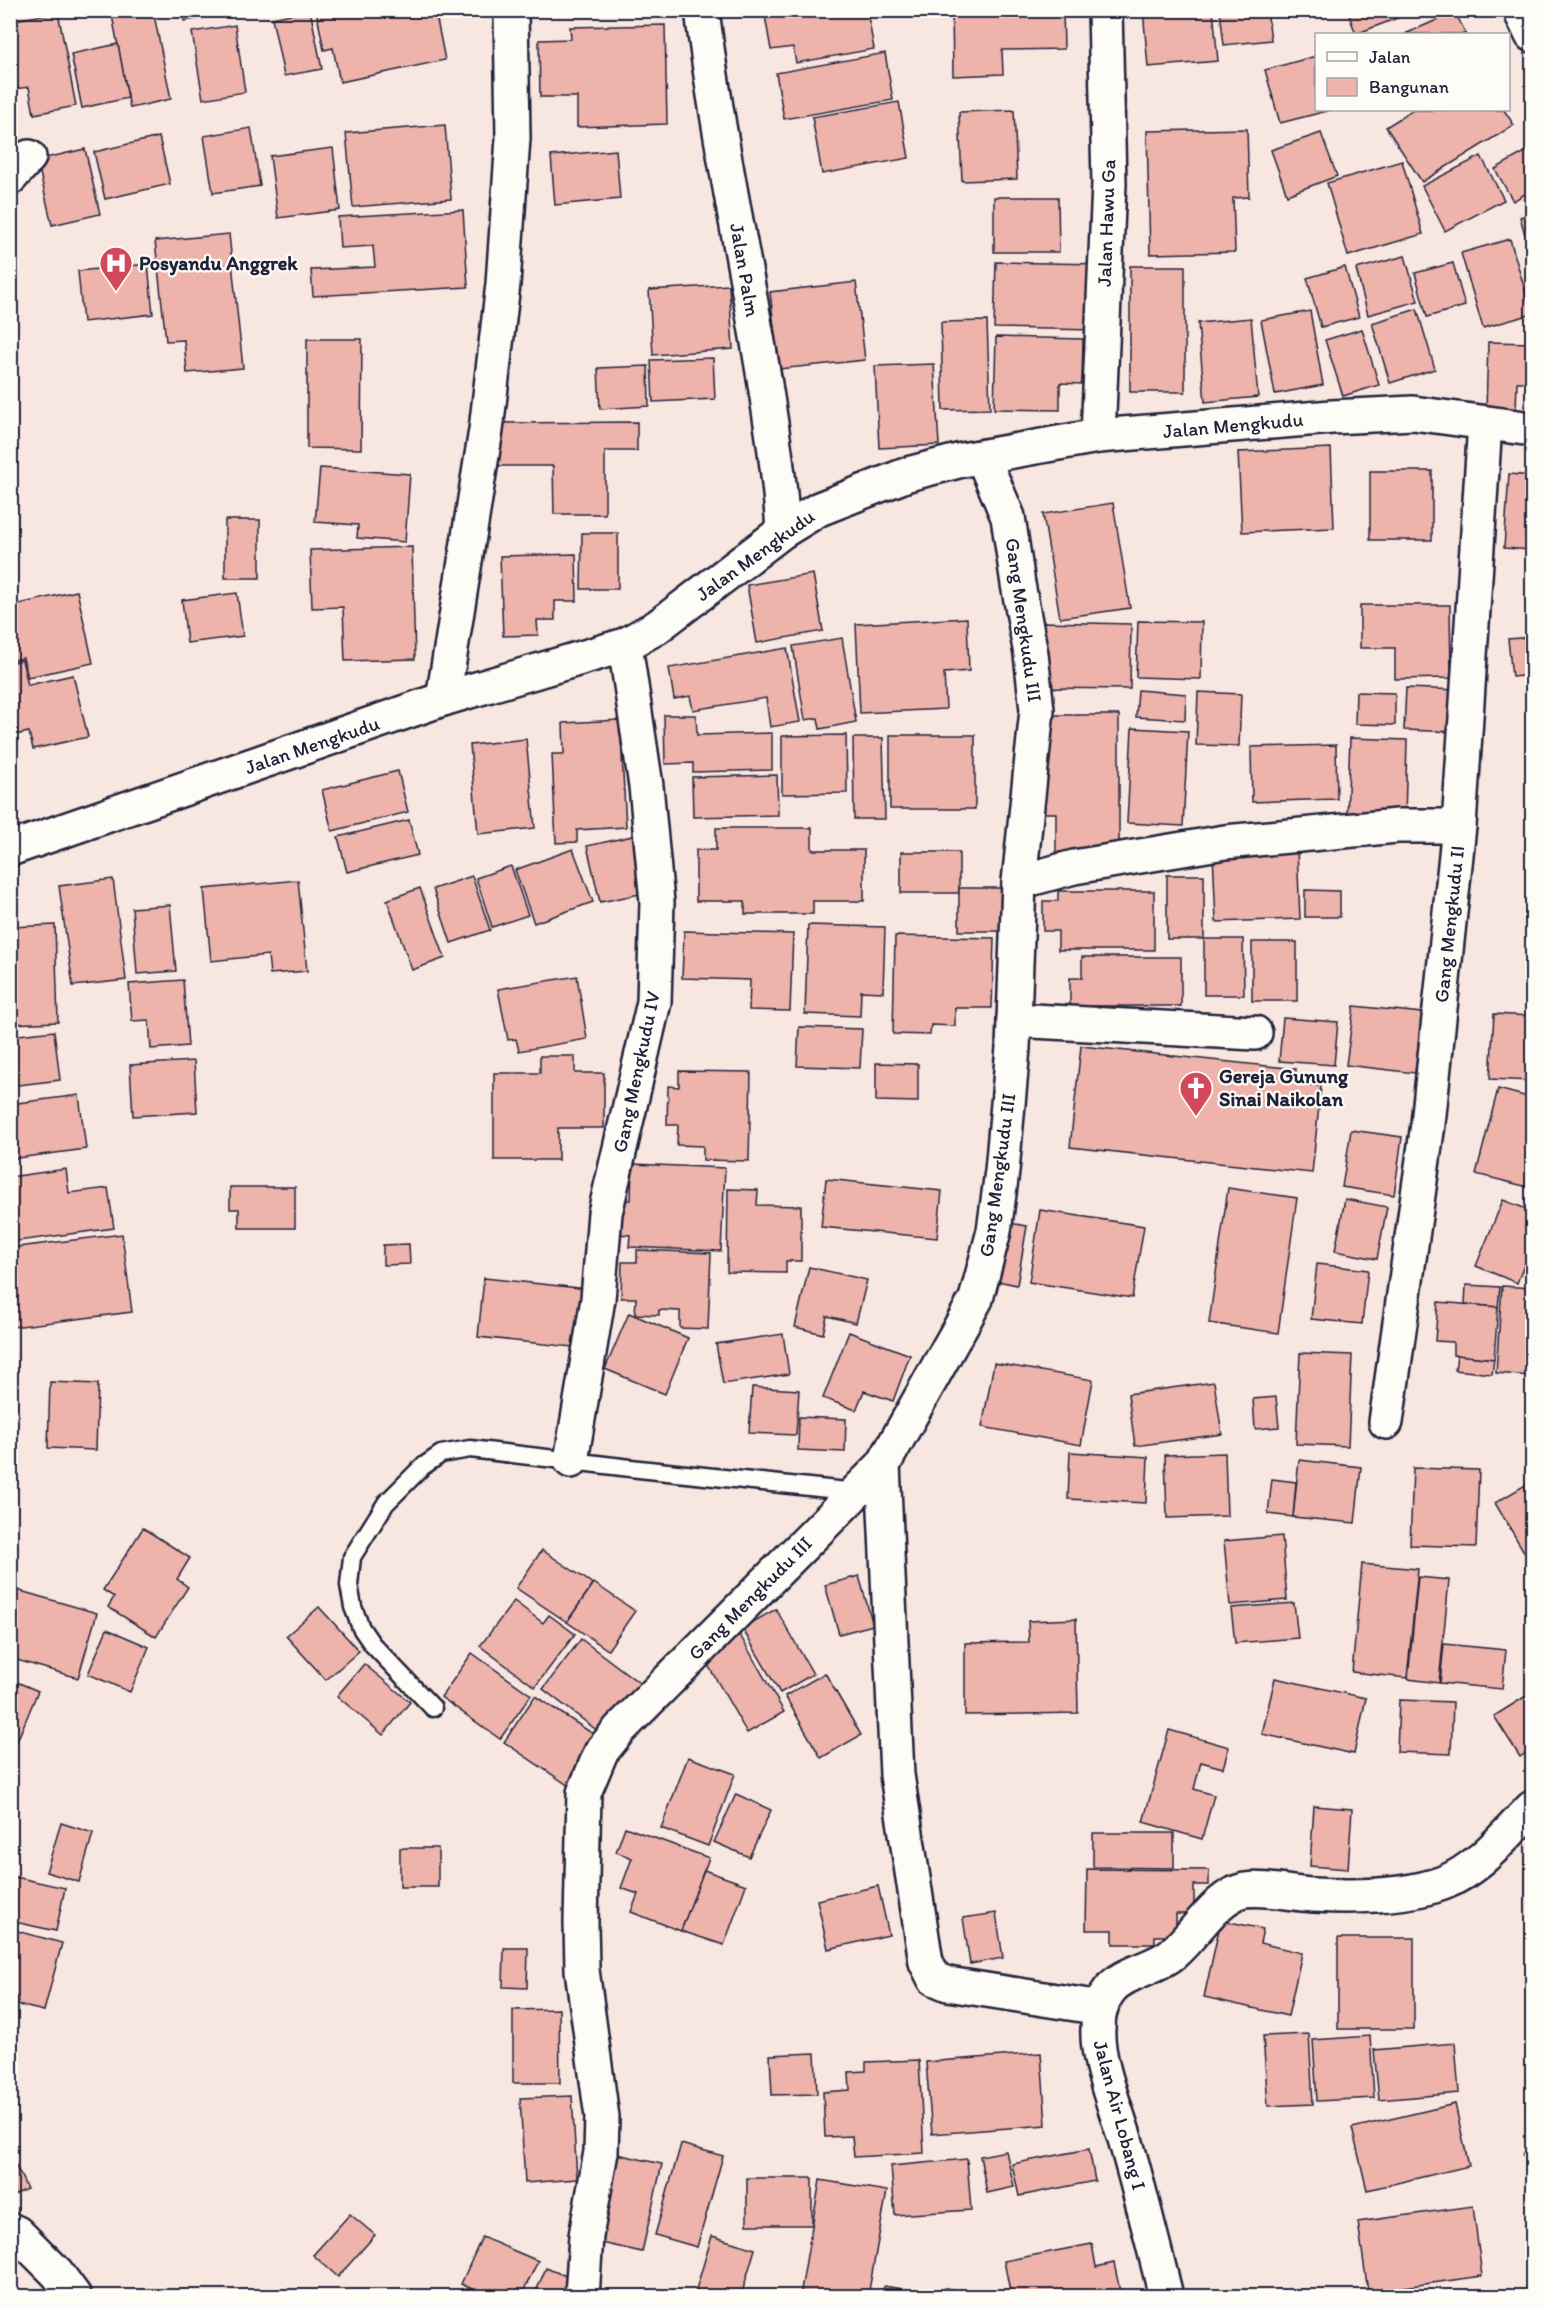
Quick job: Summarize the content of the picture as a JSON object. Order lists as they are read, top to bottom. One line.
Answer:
{"streets":{"street":["Jalan Hawu Ga","Jalan Palm","Jalan Mengkudu","Gang Mengkudu III","Gang Mengkudu II","Gang Mengkudu IV","Jalan Air Lobang I"]},"crossings":[["Jalan Hawu Ga","Jalan Mengkudu"],["Jalan Palm","Jalan Mengkudu"],["Jalan Mengkudu","Gang Mengkudu III"],["Jalan Mengkudu","Gang Mengkudu II"],["Jalan Mengkudu","Gang Mengkudu IV"]],"places":{"hospital":["Posyandu Anggrek"],"church":["Gereja Gunung Sinai Naikolan"]},"legend":["Jalan","Bangunan"]}
